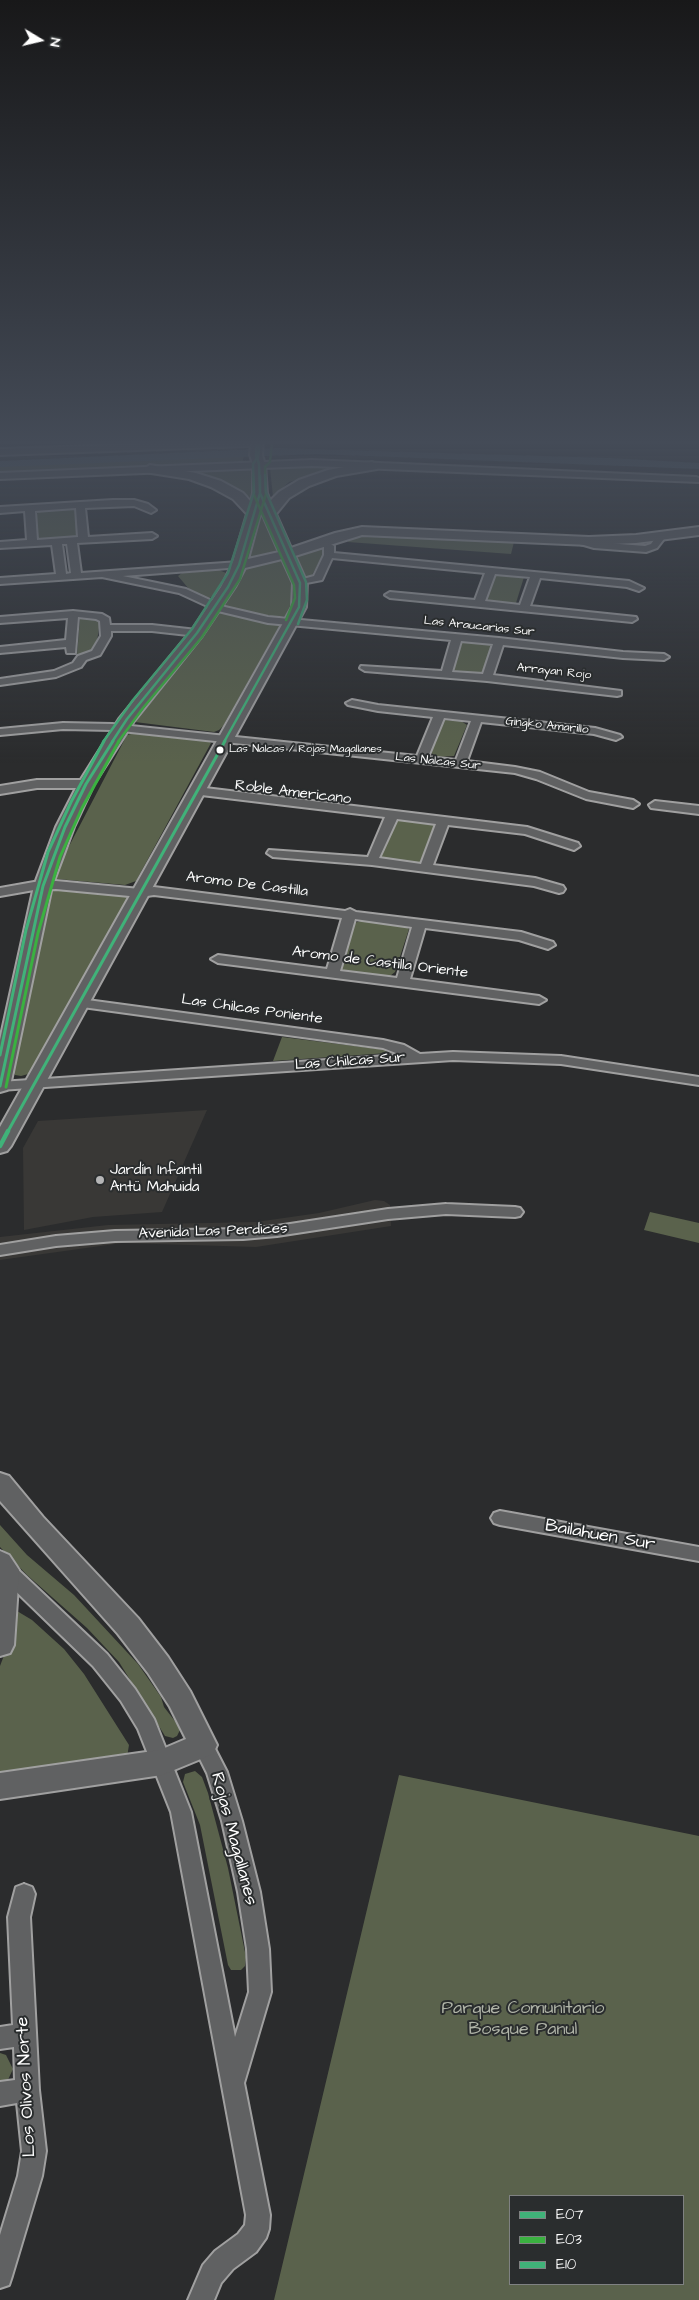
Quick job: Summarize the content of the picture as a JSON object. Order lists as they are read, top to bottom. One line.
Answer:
{"streets":{"street":["Las Araucarias Sur","Arrayan Rojo","Gingko Amarillo","Las Nalcas Sur","Roble Americano","Aromo De Castilla","Aromo de Castilla Oriente","Las Chilcas Poniente","Las Chilcas Sur","Avenida Las Perdices","Bailahuen Sur","Rojas Magallanes","Los Olivos Norte"]},"crossings":[["Las Chilcas Poniente","Las Chilcas Sur"]],"parks":["Parque Comunitario Bosque Panul"],"places":["Las Nalcas / Rojas Magallanes","Jardín Infantil Antü Mahuida"],"lines":["transit line E07","transit line E03","transit line E10"],"legend":["E07","E03","E10"],"north":"right"}
